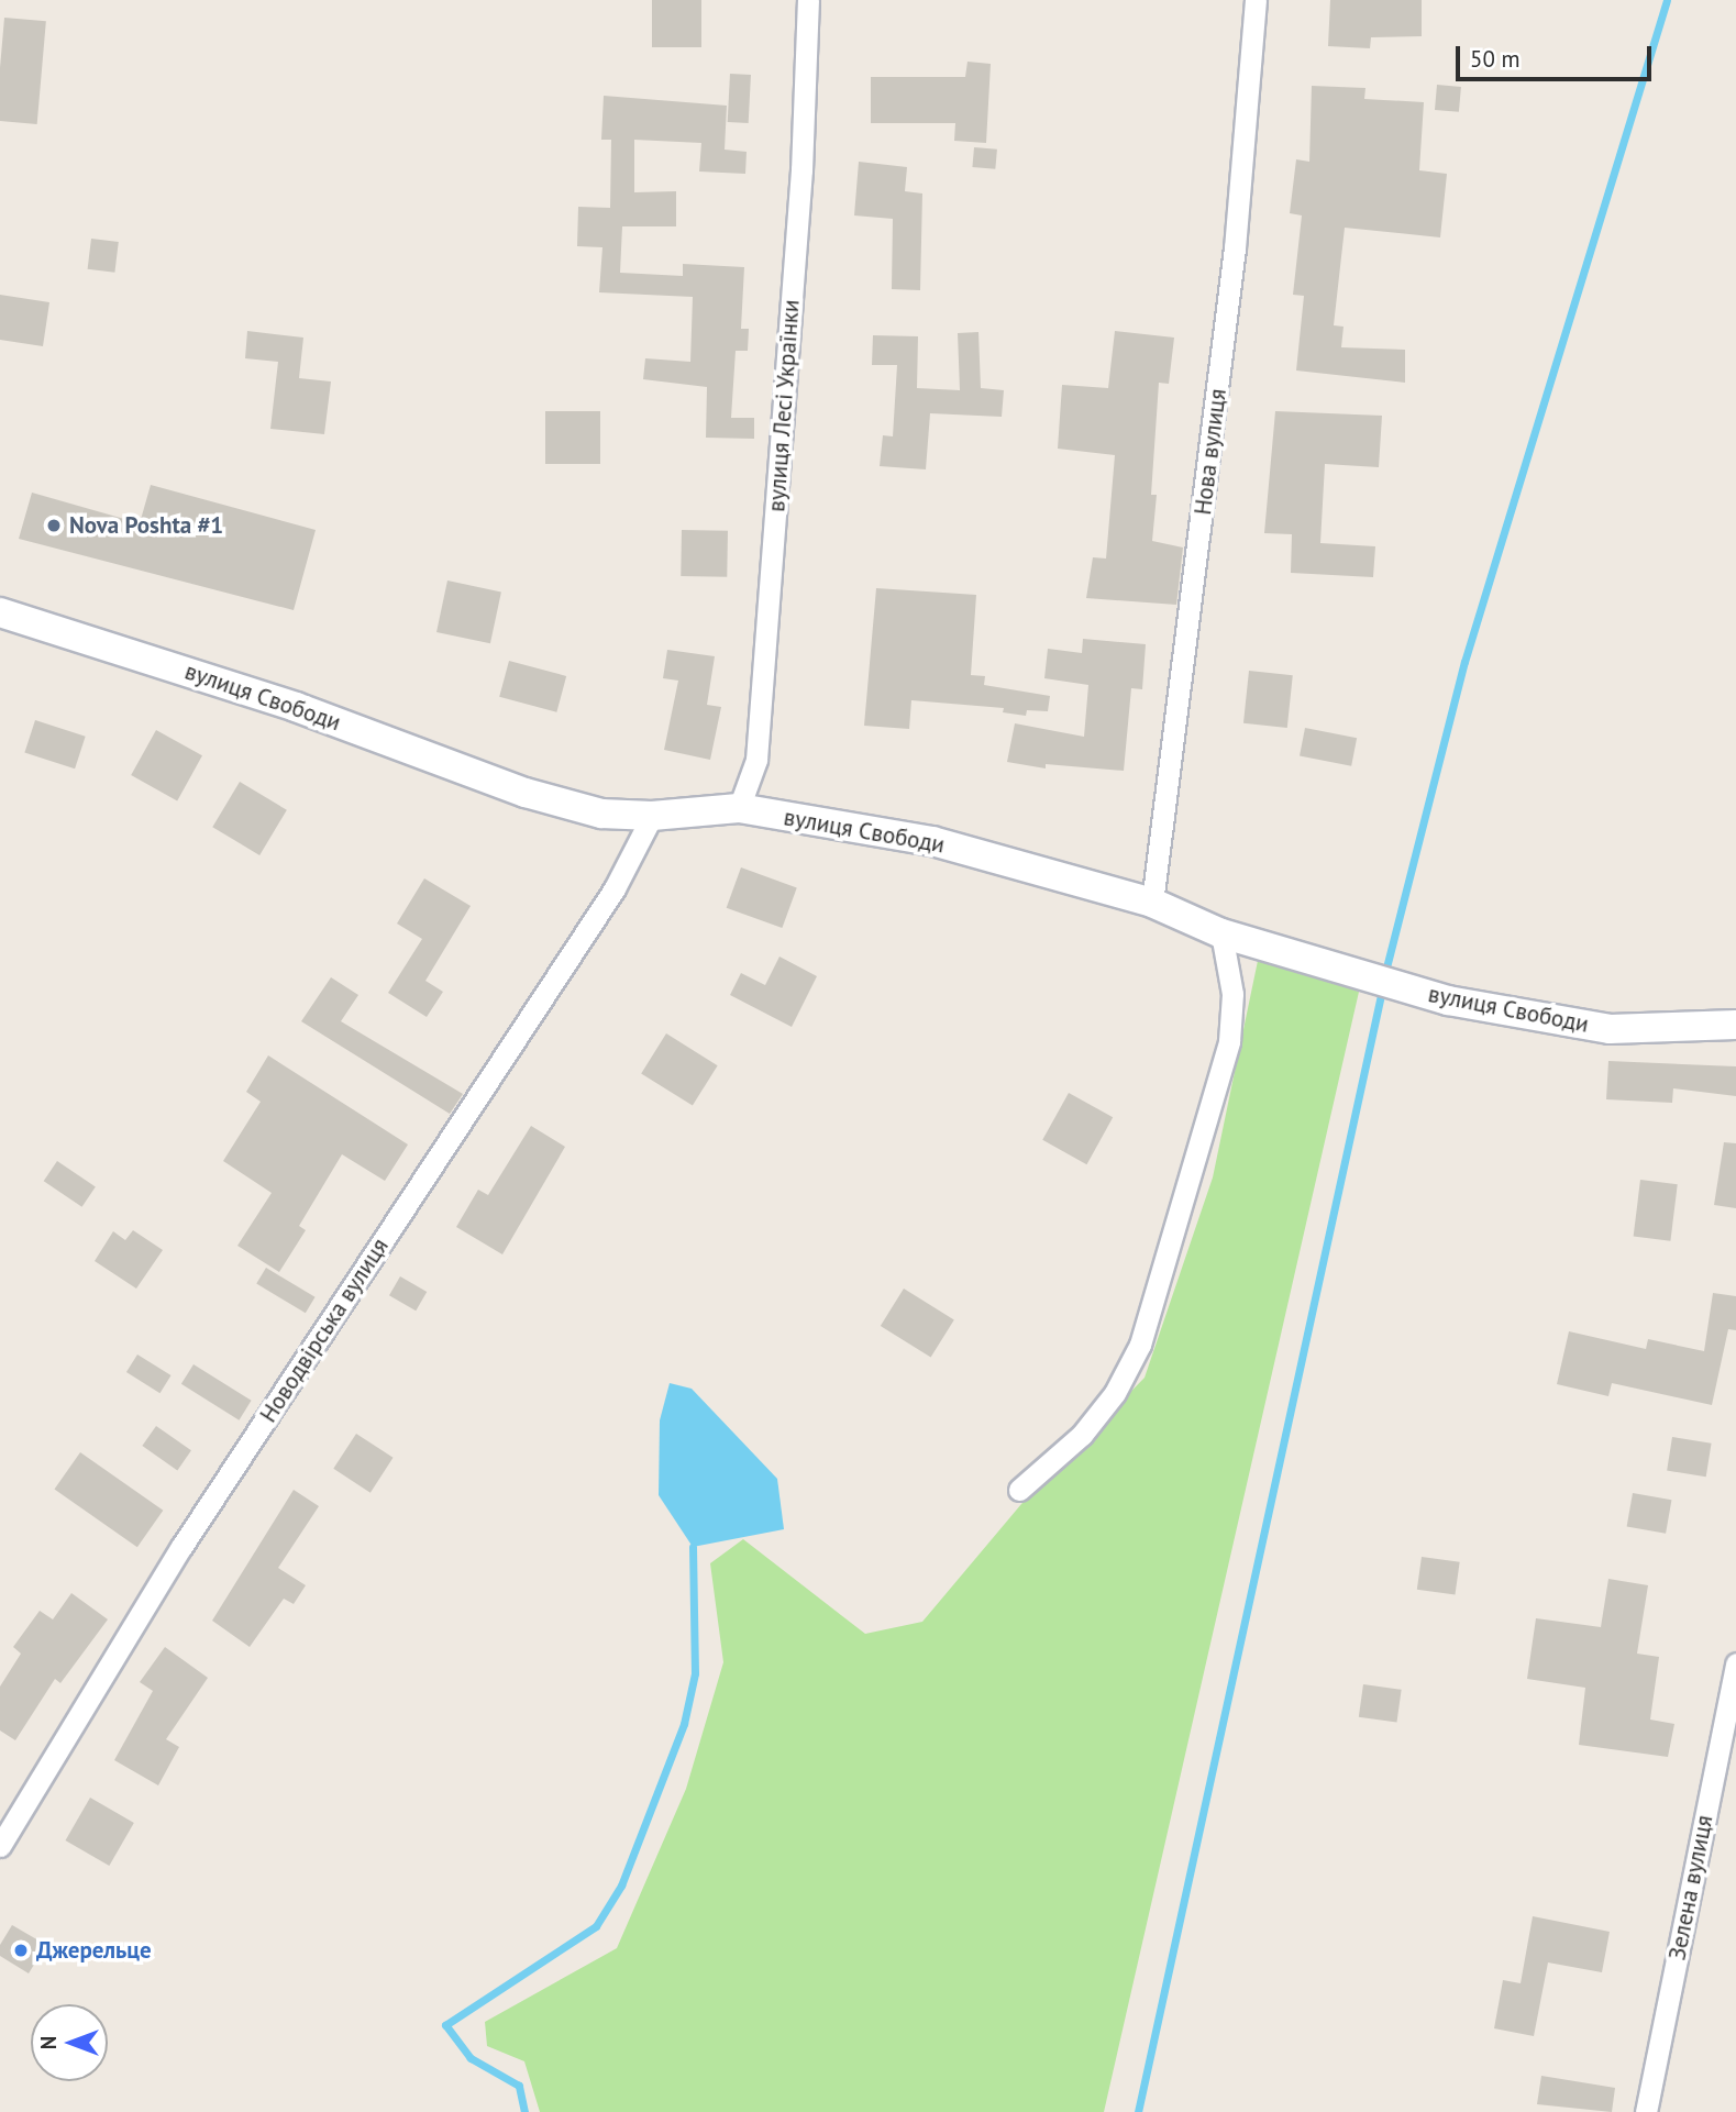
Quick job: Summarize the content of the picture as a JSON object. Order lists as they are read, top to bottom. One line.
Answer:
{"streets":{"main road":["вулиця Свободи"],"street":["вулиця Лесі Українки","Нова вулиця","Новодвірська вулиця","Зелена вулиця"]},"crossings":[["вулиця Лесі Українки","вулиця Свободи"],["Нова вулиця","вулиця Свободи"],["вулиця Свободи","Новодвірська вулиця"]],"places":["Nova Poshta #1","Джерельце"],"scale_bar":"50 m","north":"left"}
